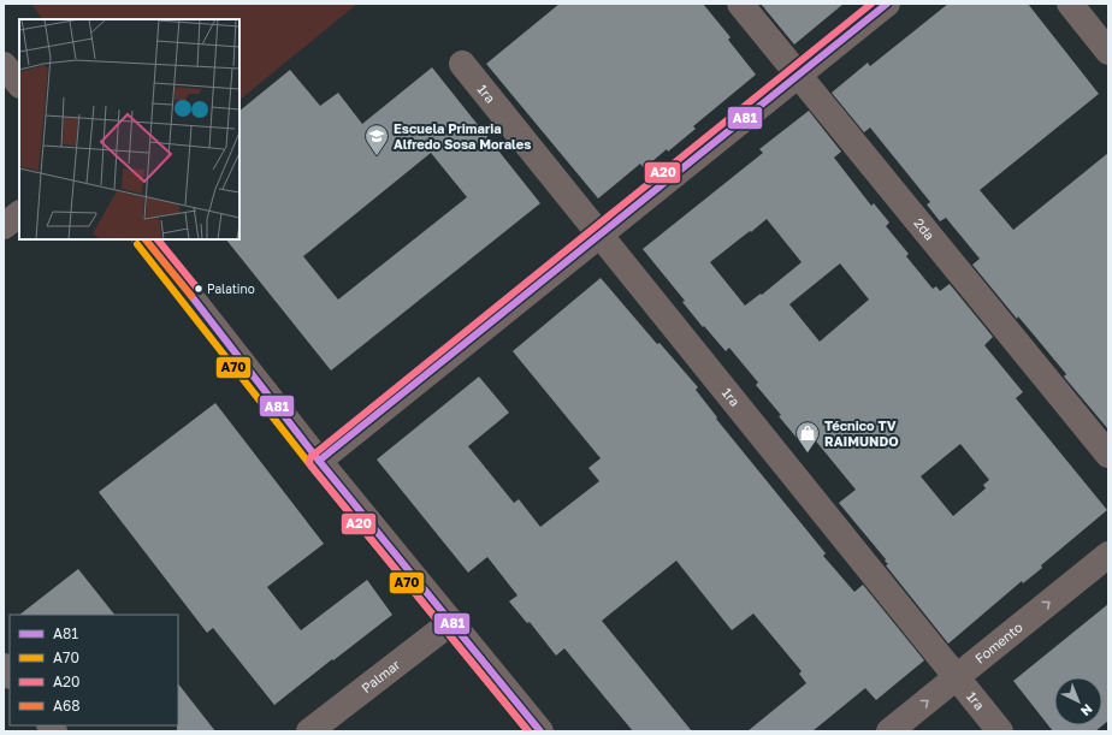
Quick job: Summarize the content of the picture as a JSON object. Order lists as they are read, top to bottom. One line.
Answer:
{"streets":{"street":["1ra","2da","Fomento","Palmar"]},"crossings":[["1ra","Fomento"]],"one_way":["Fomento"],"places":{"school or university":["Escuela Primaria Alfredo Sosa Morales"],"other":["Palatino"],"shop":["Técnico TV RAIMUNDO"]},"lines":["transit line A81","transit line A20","transit line A68","transit line A70"],"legend":["A81","A70","A20","A68"],"north":"bottom right"}
